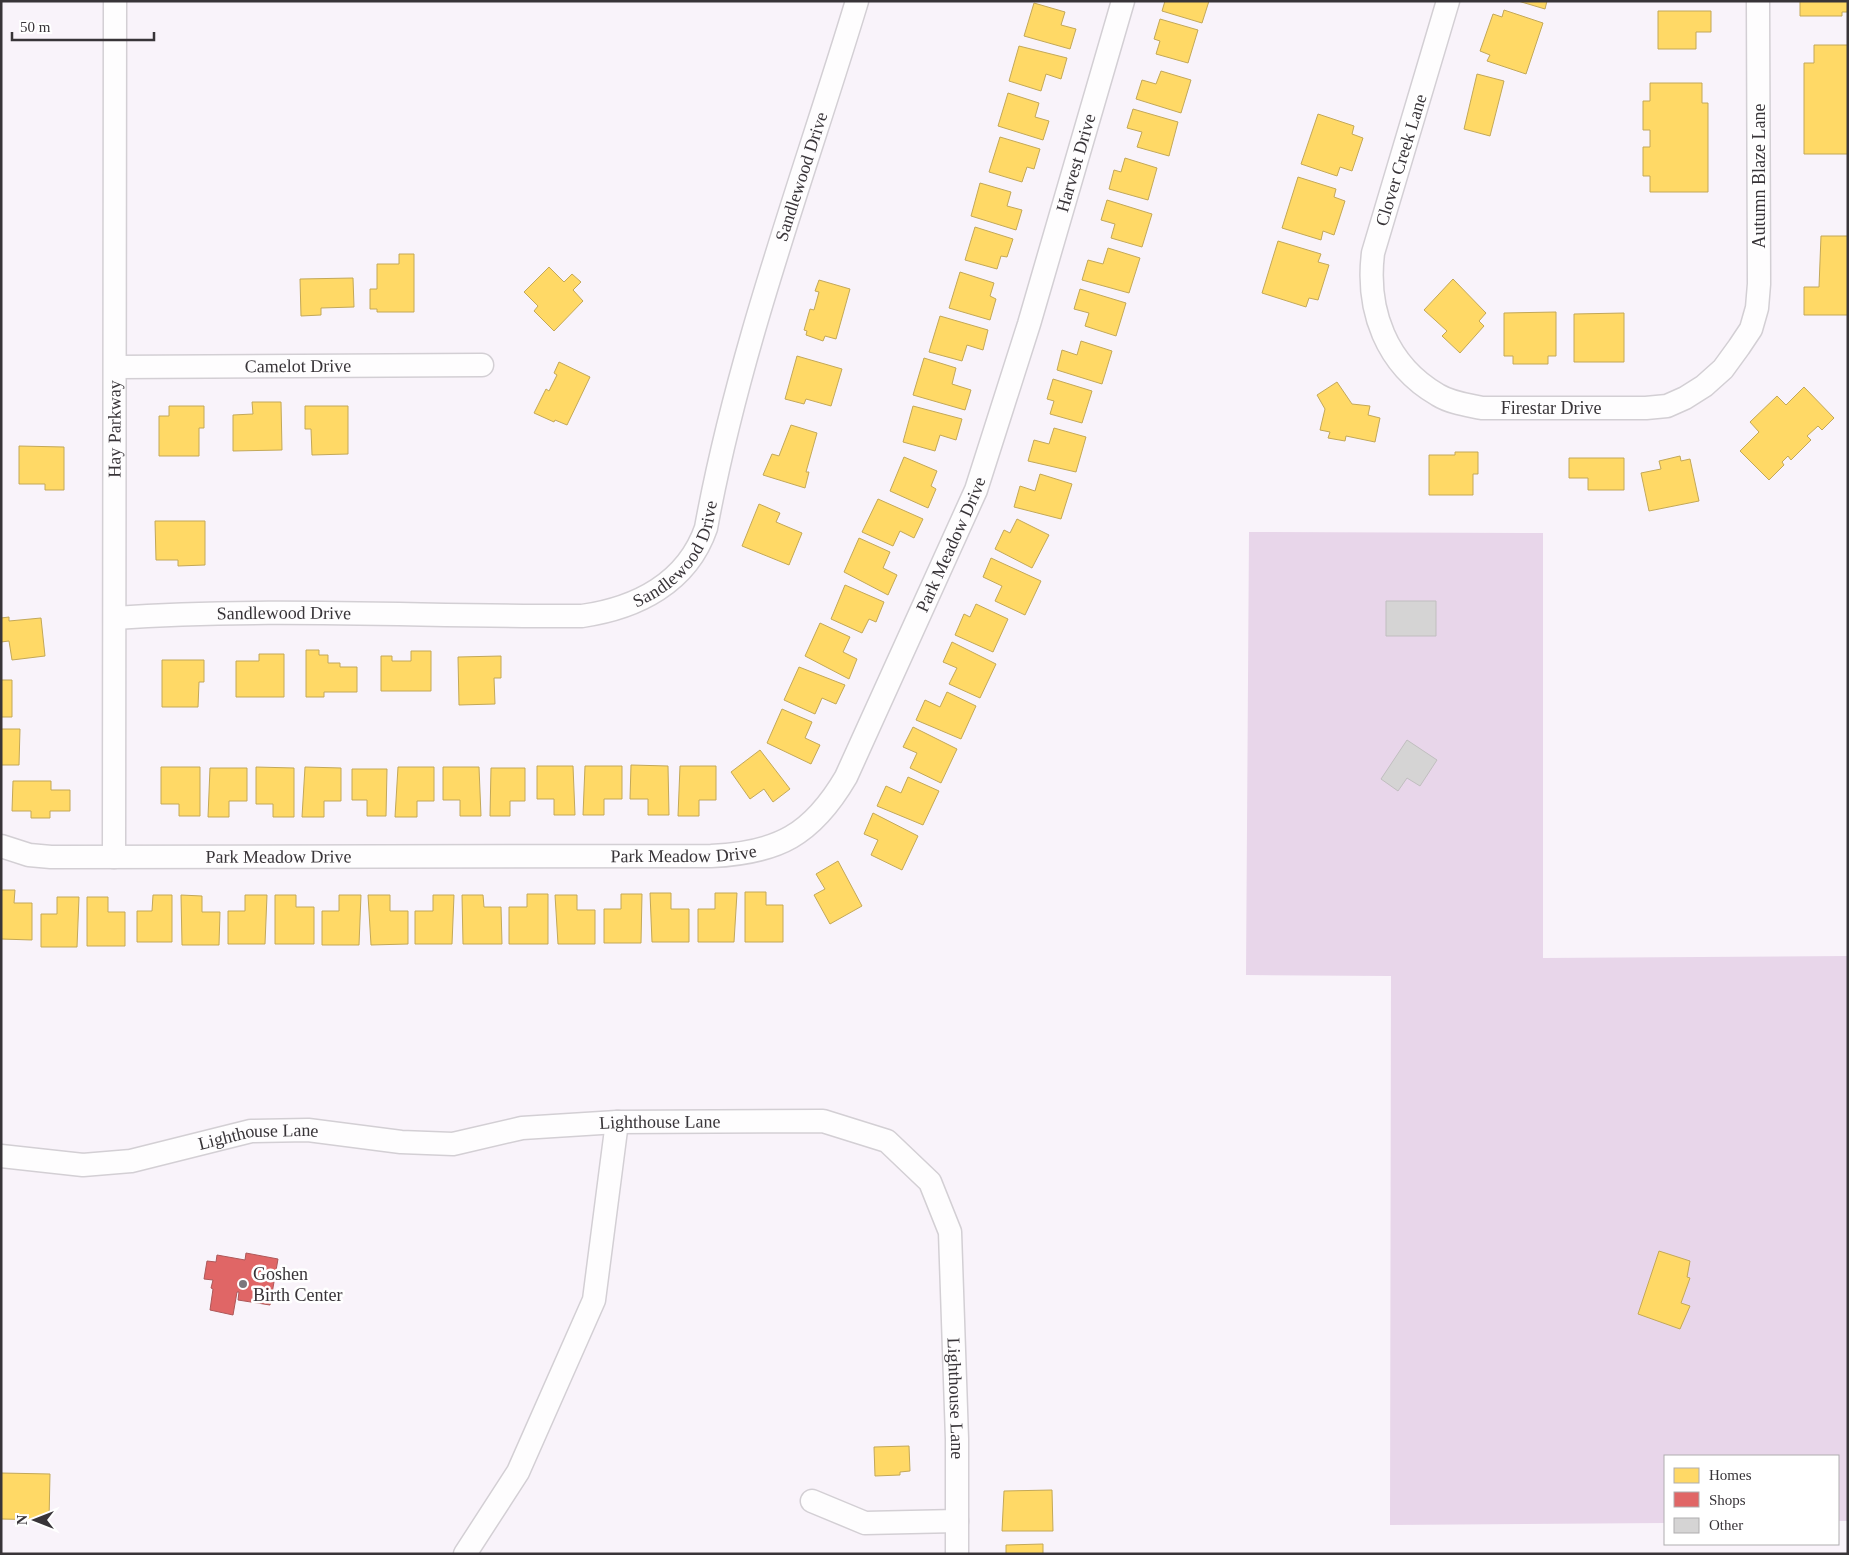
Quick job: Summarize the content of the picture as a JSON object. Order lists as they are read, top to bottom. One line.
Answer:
{"streets":{"street":["Clover Creek Lane","Harvest Drive","Sandlewood Drive","Autumn Blaze Lane","Camelot Drive","Firestar Drive","Hay Parkway","Park Meadow Drive","Lighthouse Lane"]},"crossings":[["Clover Creek Lane","Firestar Drive"],["Harvest Drive","Park Meadow Drive"],["Sandlewood Drive","Hay Parkway"],["Autumn Blaze Lane","Firestar Drive"],["Camelot Drive","Hay Parkway"],["Hay Parkway","Park Meadow Drive"]],"places":["Goshen Birth Center"],"legend":["Homes","Shops","Other"],"scale_bar":"50 m","north":"left"}
